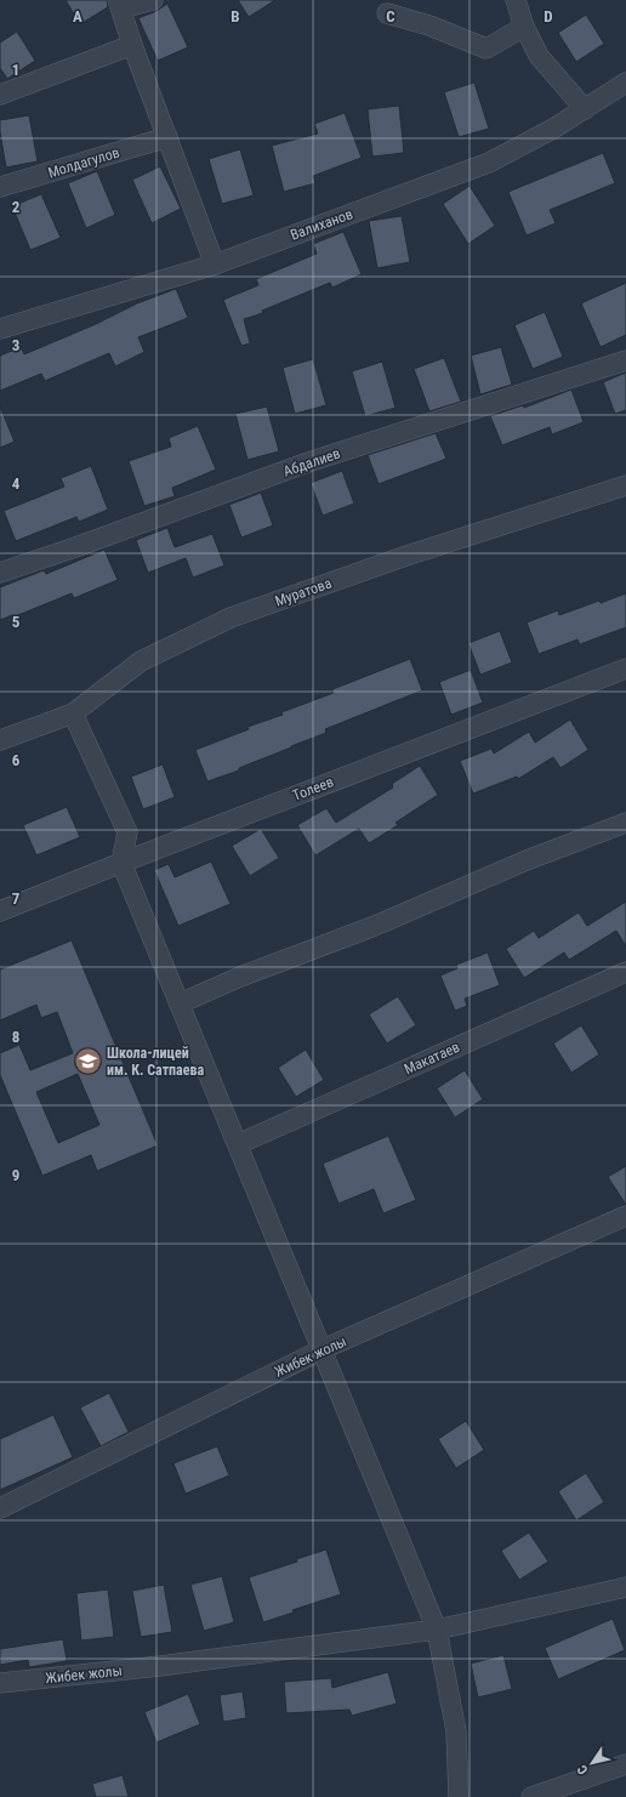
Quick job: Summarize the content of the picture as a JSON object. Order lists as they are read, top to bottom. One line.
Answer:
{"streets":{"street":["Молдагулов","Валиханов","Абдалиев","Муратова","Толеев","Макатаев","Жибек жолы"]},"places":{"school or university":["Школа-лицей им. К. Сатпаева"]},"north":"bottom left","grid":{"columns":["A","B","C","D"],"rows":["1","2","3","4","5","6","7","8","9"]}}
